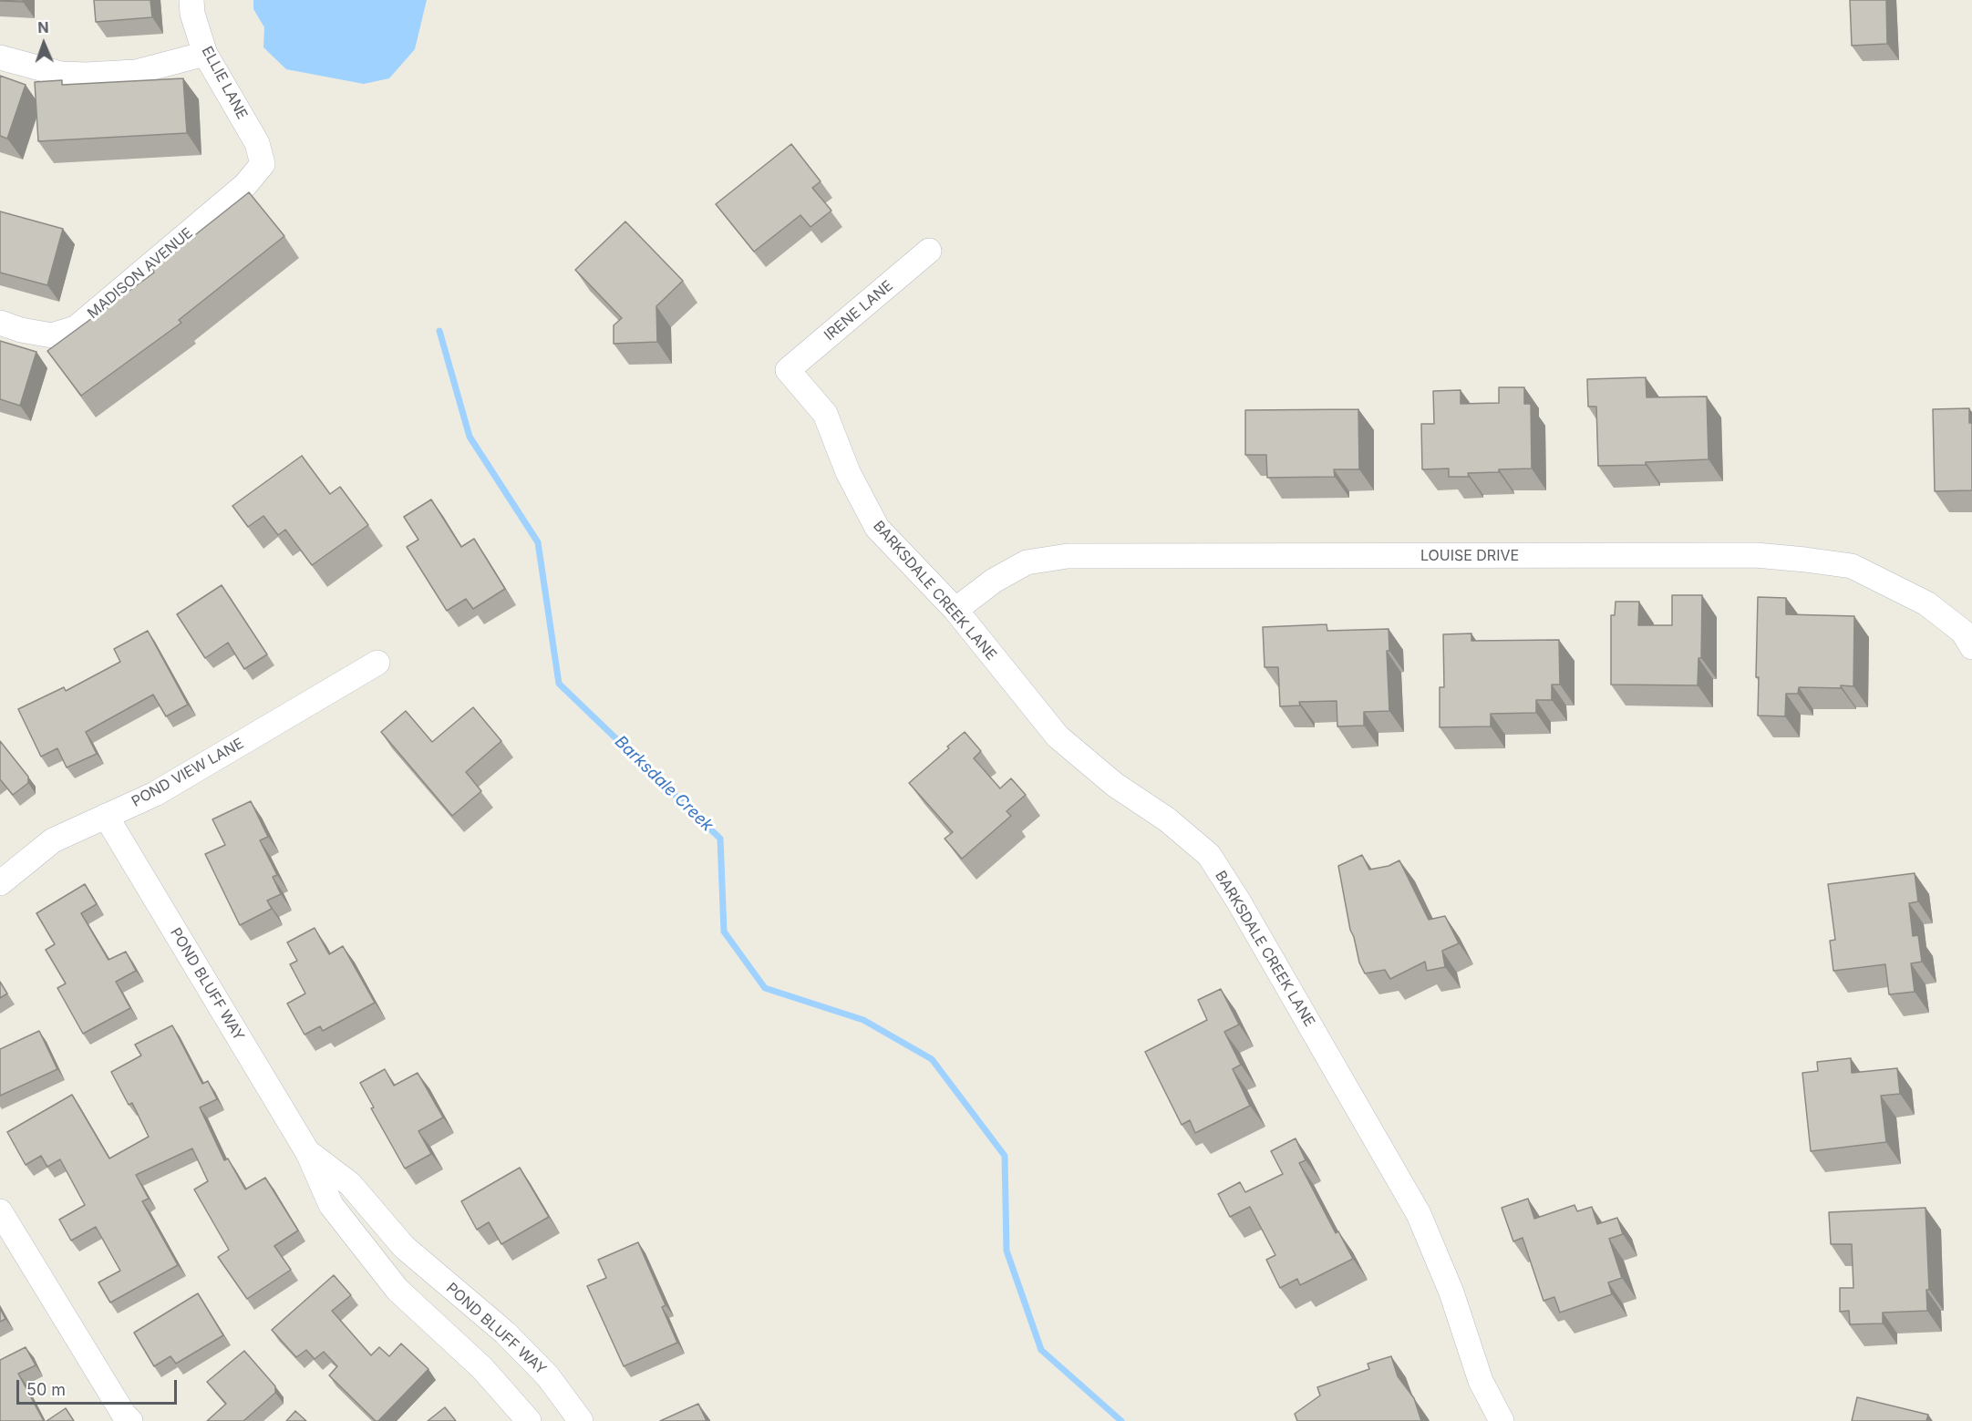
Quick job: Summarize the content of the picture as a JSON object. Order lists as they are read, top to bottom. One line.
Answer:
{"streets":{"street":["ELLIE LANE","MADISON AVENUE","IRENE LANE","LOUISE DRIVE","BARKSDALE CREEK LANE","POND VIEW LANE","POND BLUFF WAY"]},"crossings":[["ELLIE LANE","MADISON AVENUE"],["IRENE LANE","BARKSDALE CREEK LANE"],["LOUISE DRIVE","BARKSDALE CREEK LANE"],["POND VIEW LANE","POND BLUFF WAY"]],"water":["Barksdale Creek"],"scale_bar":"50 m","north":"top"}
